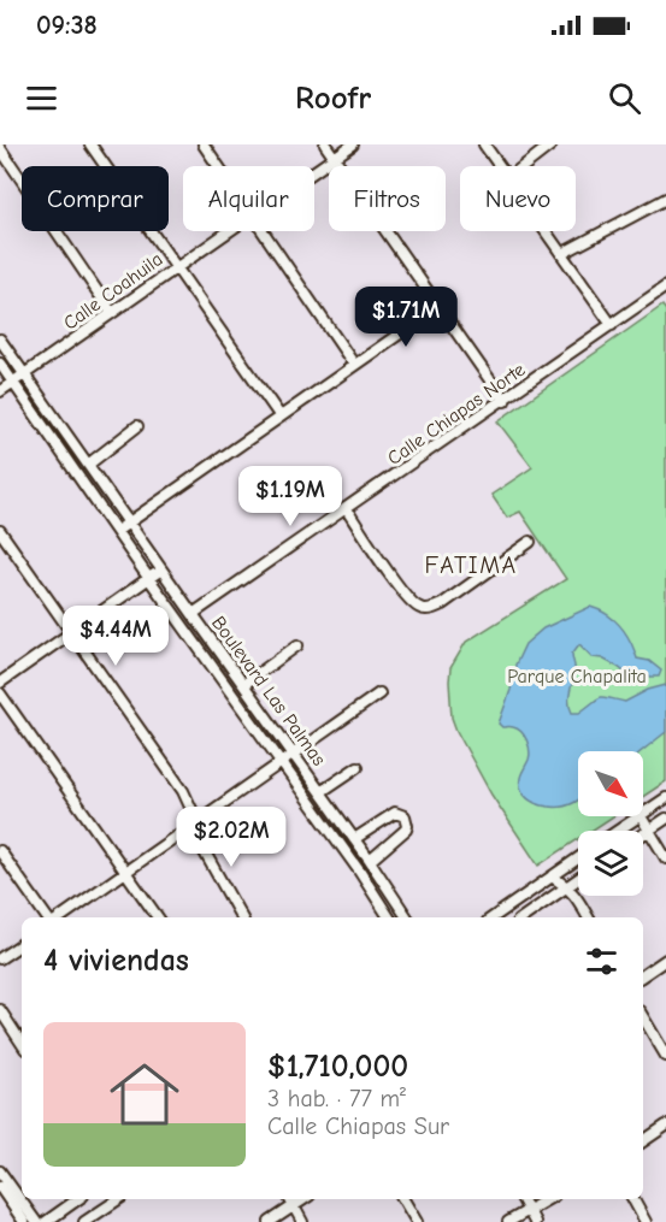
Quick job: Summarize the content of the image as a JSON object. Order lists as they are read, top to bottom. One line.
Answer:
{"streets":{"street":["Calle Coahuila","Calle Chiapas Norte","Boulevard Las Palmas"]},"crossings":[["Calle Coahuila","Boulevard Las Palmas"],["Calle Chiapas Norte","Boulevard Las Palmas"]],"districts":["FATIMA"],"parks":["Parque Chapalita"],"north":"bottom right","page":{"status":"09:38","header":"Roofr","chip":["Comprar","Alquilar","Filtros","Nuevo"],"price":["$1.71M","$1.19M","$4.44M","$2.02M"],"heading":"4 viviendas","list":[{"name":"$1,710,000","note":"3 hab. · 77 m² · Calle Chiapas Sur"}]}}
